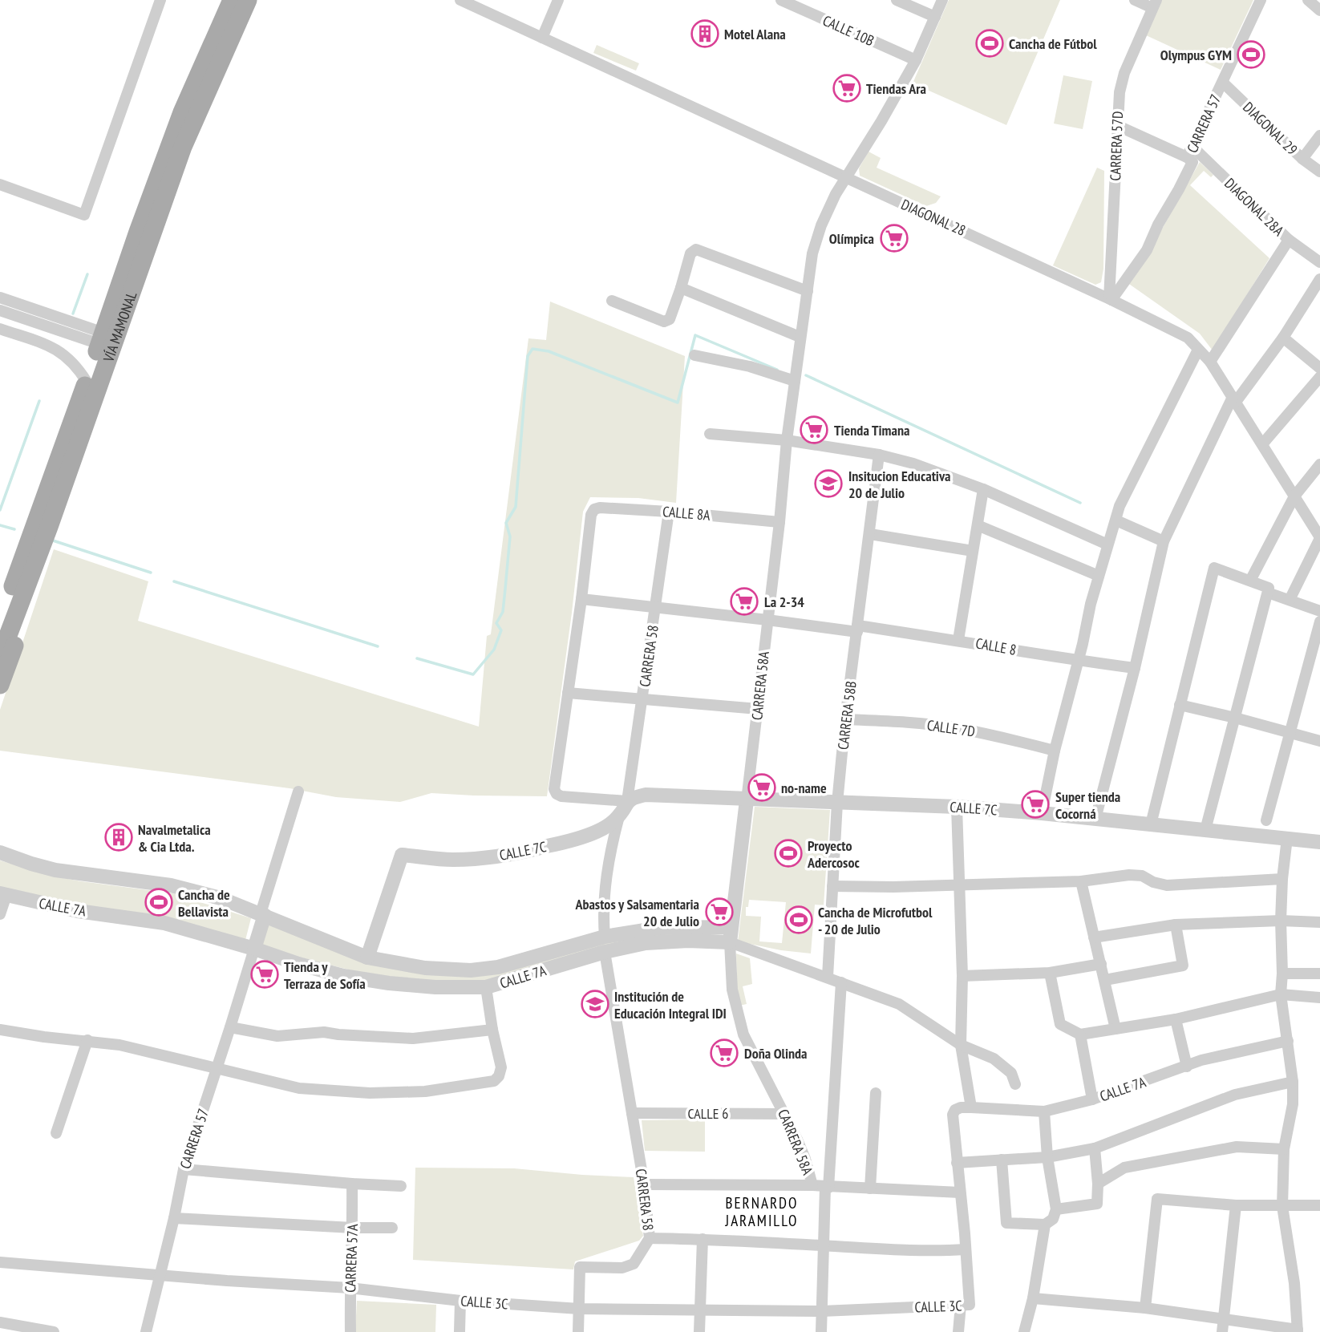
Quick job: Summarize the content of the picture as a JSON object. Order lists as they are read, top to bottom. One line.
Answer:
{"streets":{"main road":["VÍA MAMONAL"],"street":["CALLE 10B","CARRERA 57","DIAGONAL 29","CARRERA 57D","DIAGONAL 28A","DIAGONAL 28","CALLE 8A","CALLE 8","CARRERA 58","CARRERA 58A","CARRERA 58B","CALLE 7D","CALLE 7C","CALLE 7A","CALLE 6","CARRERA 57A","CALLE 3C"]},"crossings":[["CARRERA 57","DIAGONAL 29"],["CARRERA 57","CARRERA 57D"],["CARRERA 57","DIAGONAL 28A"],["CARRERA 57","DIAGONAL 28"],["CARRERA 57","CALLE 7A"],["CARRERA 57","CALLE 3C"],["CARRERA 57D","DIAGONAL 28A"],["CARRERA 57D","DIAGONAL 28"],["DIAGONAL 28","CARRERA 58A"],["CALLE 8A","CALLE 8"],["CALLE 8A","CARRERA 58"],["CALLE 8A","CARRERA 58A"],["CALLE 8","CARRERA 58"],["CALLE 8","CARRERA 58A"],["CALLE 8","CARRERA 58B"],["CARRERA 58","CALLE 7C"],["CARRERA 58","CALLE 7A"],["CARRERA 58","CALLE 6"],["CARRERA 58","CALLE 3C"],["CARRERA 58A","CALLE 7C"],["CARRERA 58A","CALLE 7A"],["CARRERA 58A","CALLE 6"],["CARRERA 58A","CALLE 3C"],["CARRERA 58B","CALLE 7D"],["CARRERA 58B","CALLE 7C"],["CARRERA 58B","CALLE 7A"],["CALLE 7C","CALLE 7A"],["CARRERA 57A","CALLE 3C"]],"districts":["BERNARDO JARAMILLO"],"places":{"building":["Motel Alana","Navalmetalica & Cia Ltda."],"sports":["Cancha de Fútbol","Olympus GYM","Proyecto Adercosoc","Cancha de Bellavista","Cancha de Microfutbol - 20 de Julio"],"supermarket":["Tiendas Ara","Olímpica","Tienda Timana","La 2-34","no-name","Super tienda Cocorná","Abastos y Salsamentaria 20 de Julio","Tienda y Terraza de Sofía","Doña Olinda"],"school or university":["Insitucion Educativa 20 de Julio","Institución de Educación Integral IDI"]}}
